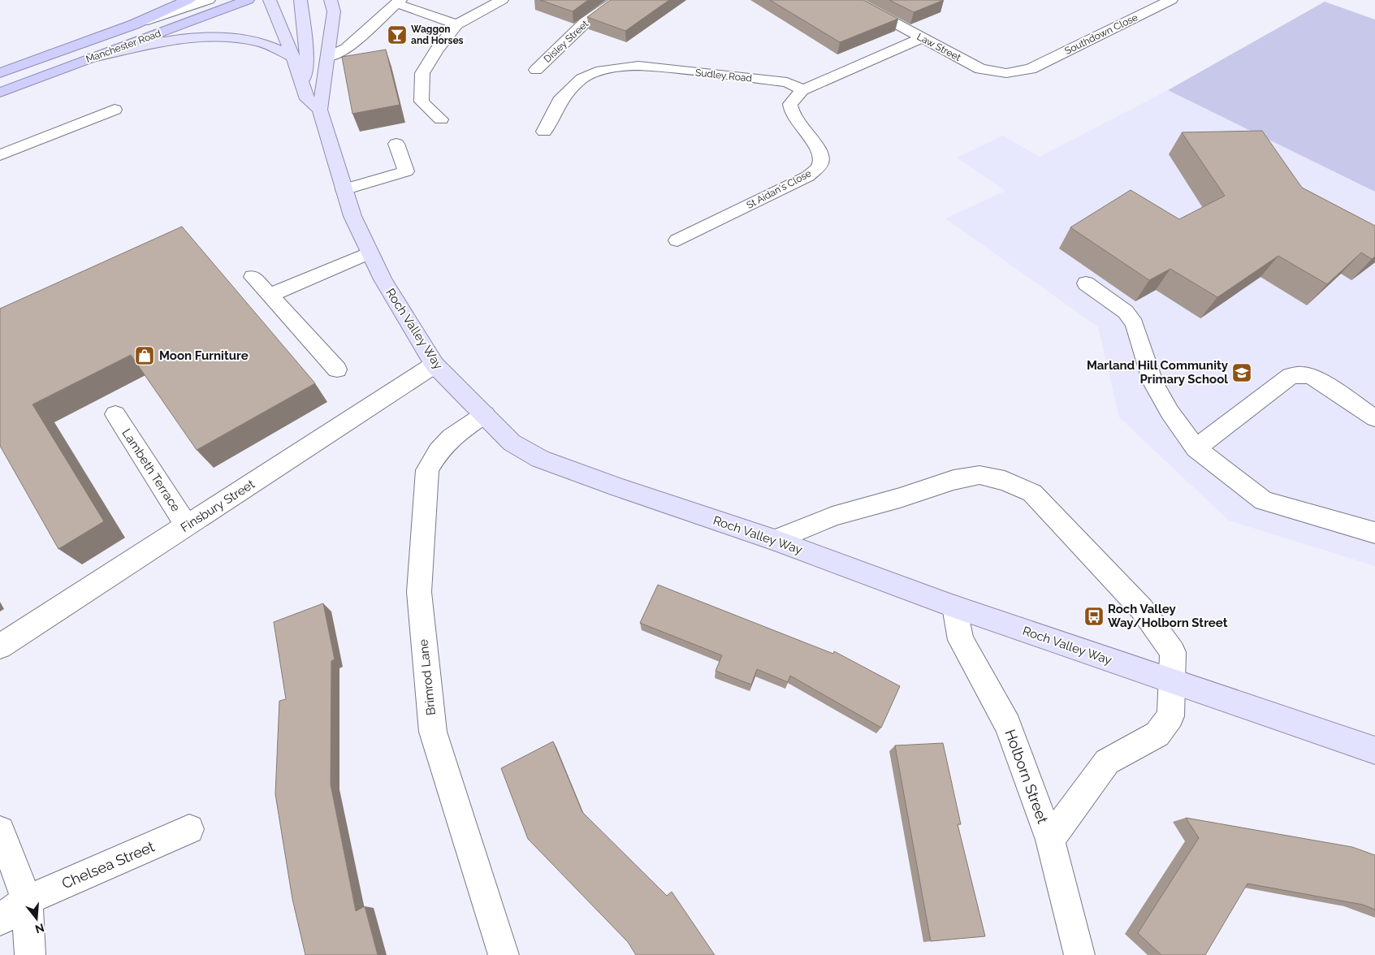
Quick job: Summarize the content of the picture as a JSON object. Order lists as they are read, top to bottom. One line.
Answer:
{"streets":{"highway":["Manchester Road"],"main road":["Roch Valley Way"],"street":["Southdown Close","Disley Street","Law Street","Sudley Road","St Aidan's Close","Lambeth Terrace","Finsbury Street","Brimrod Lane","Holborn Street","Chelsea Street"]},"crossings":[["Southdown Close","Law Street"],["Sudley Road","St Aidan's Close"],["Roch Valley Way","Finsbury Street"],["Roch Valley Way","Brimrod Lane"],["Roch Valley Way","Holborn Street"],["Lambeth Terrace","Finsbury Street"]],"places":{"bar":["Waggon and Horses"],"shop":["Moon Furniture"],"school or university":["Marland Hill Community Primary School"],"bus stop":["Roch Valley Way/Holborn Street"]},"north":"bottom"}
